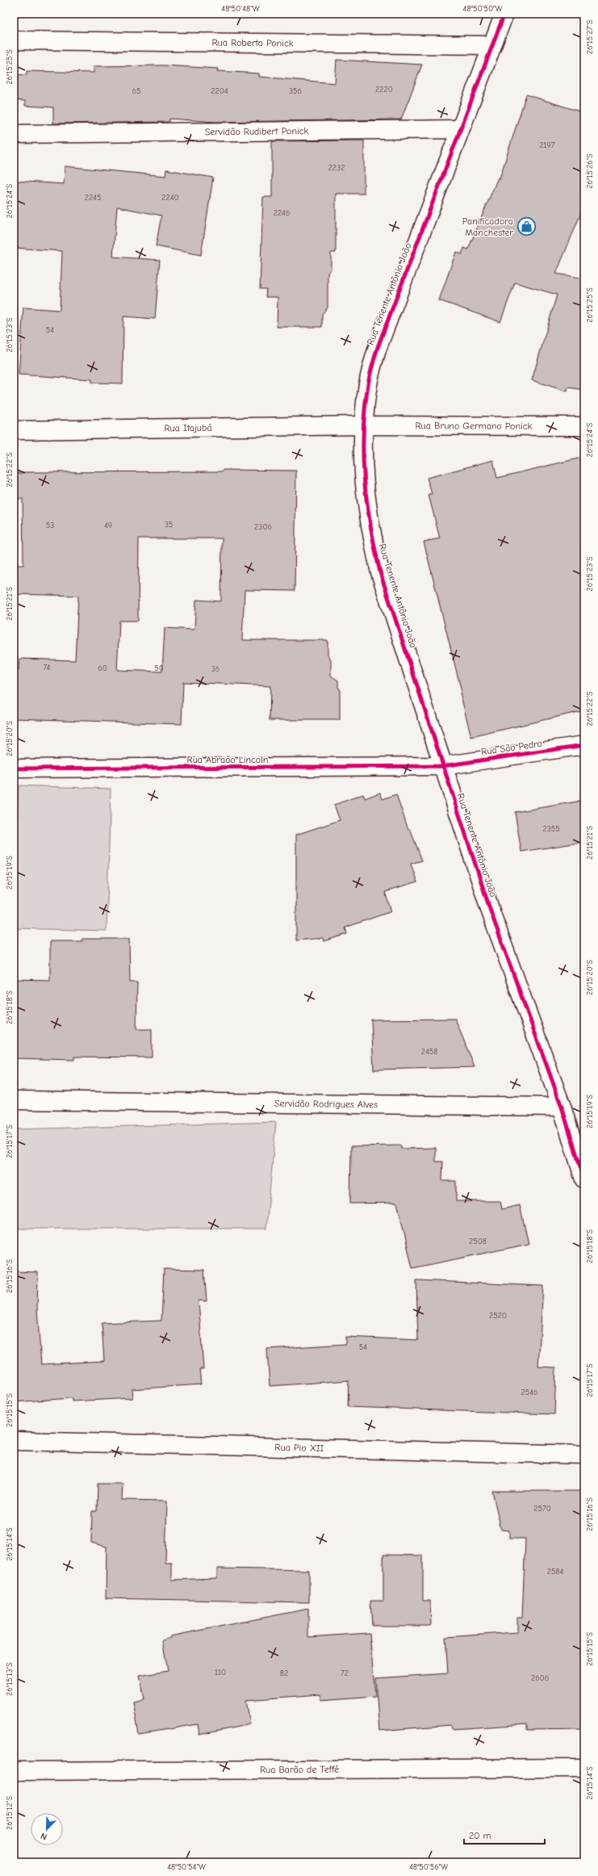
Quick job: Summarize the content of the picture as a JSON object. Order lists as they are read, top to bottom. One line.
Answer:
{"streets":{"street":["Rua Roberto Ponick","Servidão Rudibert Ponick","Rua Tenente Antônio João","Rua Bruno Germano Ponick","Rua Itajubá","Rua São Pedro","Rua Abraão Lincoln","Servidão Rodrigues Alves","Rua Pio XII","Rua Barão de Teffé"]},"crossings":[["Rua Roberto Ponick","Rua Tenente Antônio João"],["Servidão Rudibert Ponick","Rua Tenente Antônio João"],["Rua Tenente Antônio João","Rua Bruno Germano Ponick"],["Rua Tenente Antônio João","Rua Itajubá"],["Rua Tenente Antônio João","Rua São Pedro"],["Rua Tenente Antônio João","Rua Abraão Lincoln"],["Rua Tenente Antônio João","Servidão Rodrigues Alves"],["Rua Bruno Germano Ponick","Rua Itajubá"],["Rua São Pedro","Rua Abraão Lincoln"]],"places":{"shop":["Panificadora Manchester"]},"house_numbers":["2220","65","2204","356","2197","2232","2245","2240","2246","54","35","53","49","2306","74","60","50","36","2355","2458","2508","2520","54","2546","2570","2584","110","82","72","2606"],"scale_bar":"20 m","north":"bottom left","coordinates":["48°50'48\"W","48°50'50\"W","26°15'27\"S","26°15'25\"S","26°15'26\"S","26°15'24\"S","26°15'23\"S","26°15'22\"S","26°15'21\"S","26°15'20\"S","26°15'19\"S","26°15'18\"S","26°15'17\"S","26°15'16\"S","26°15'15\"S","26°15'14\"S","26°15'13\"S","26°15'12\"S","48°50'54\"W","48°50'56\"W"]}
